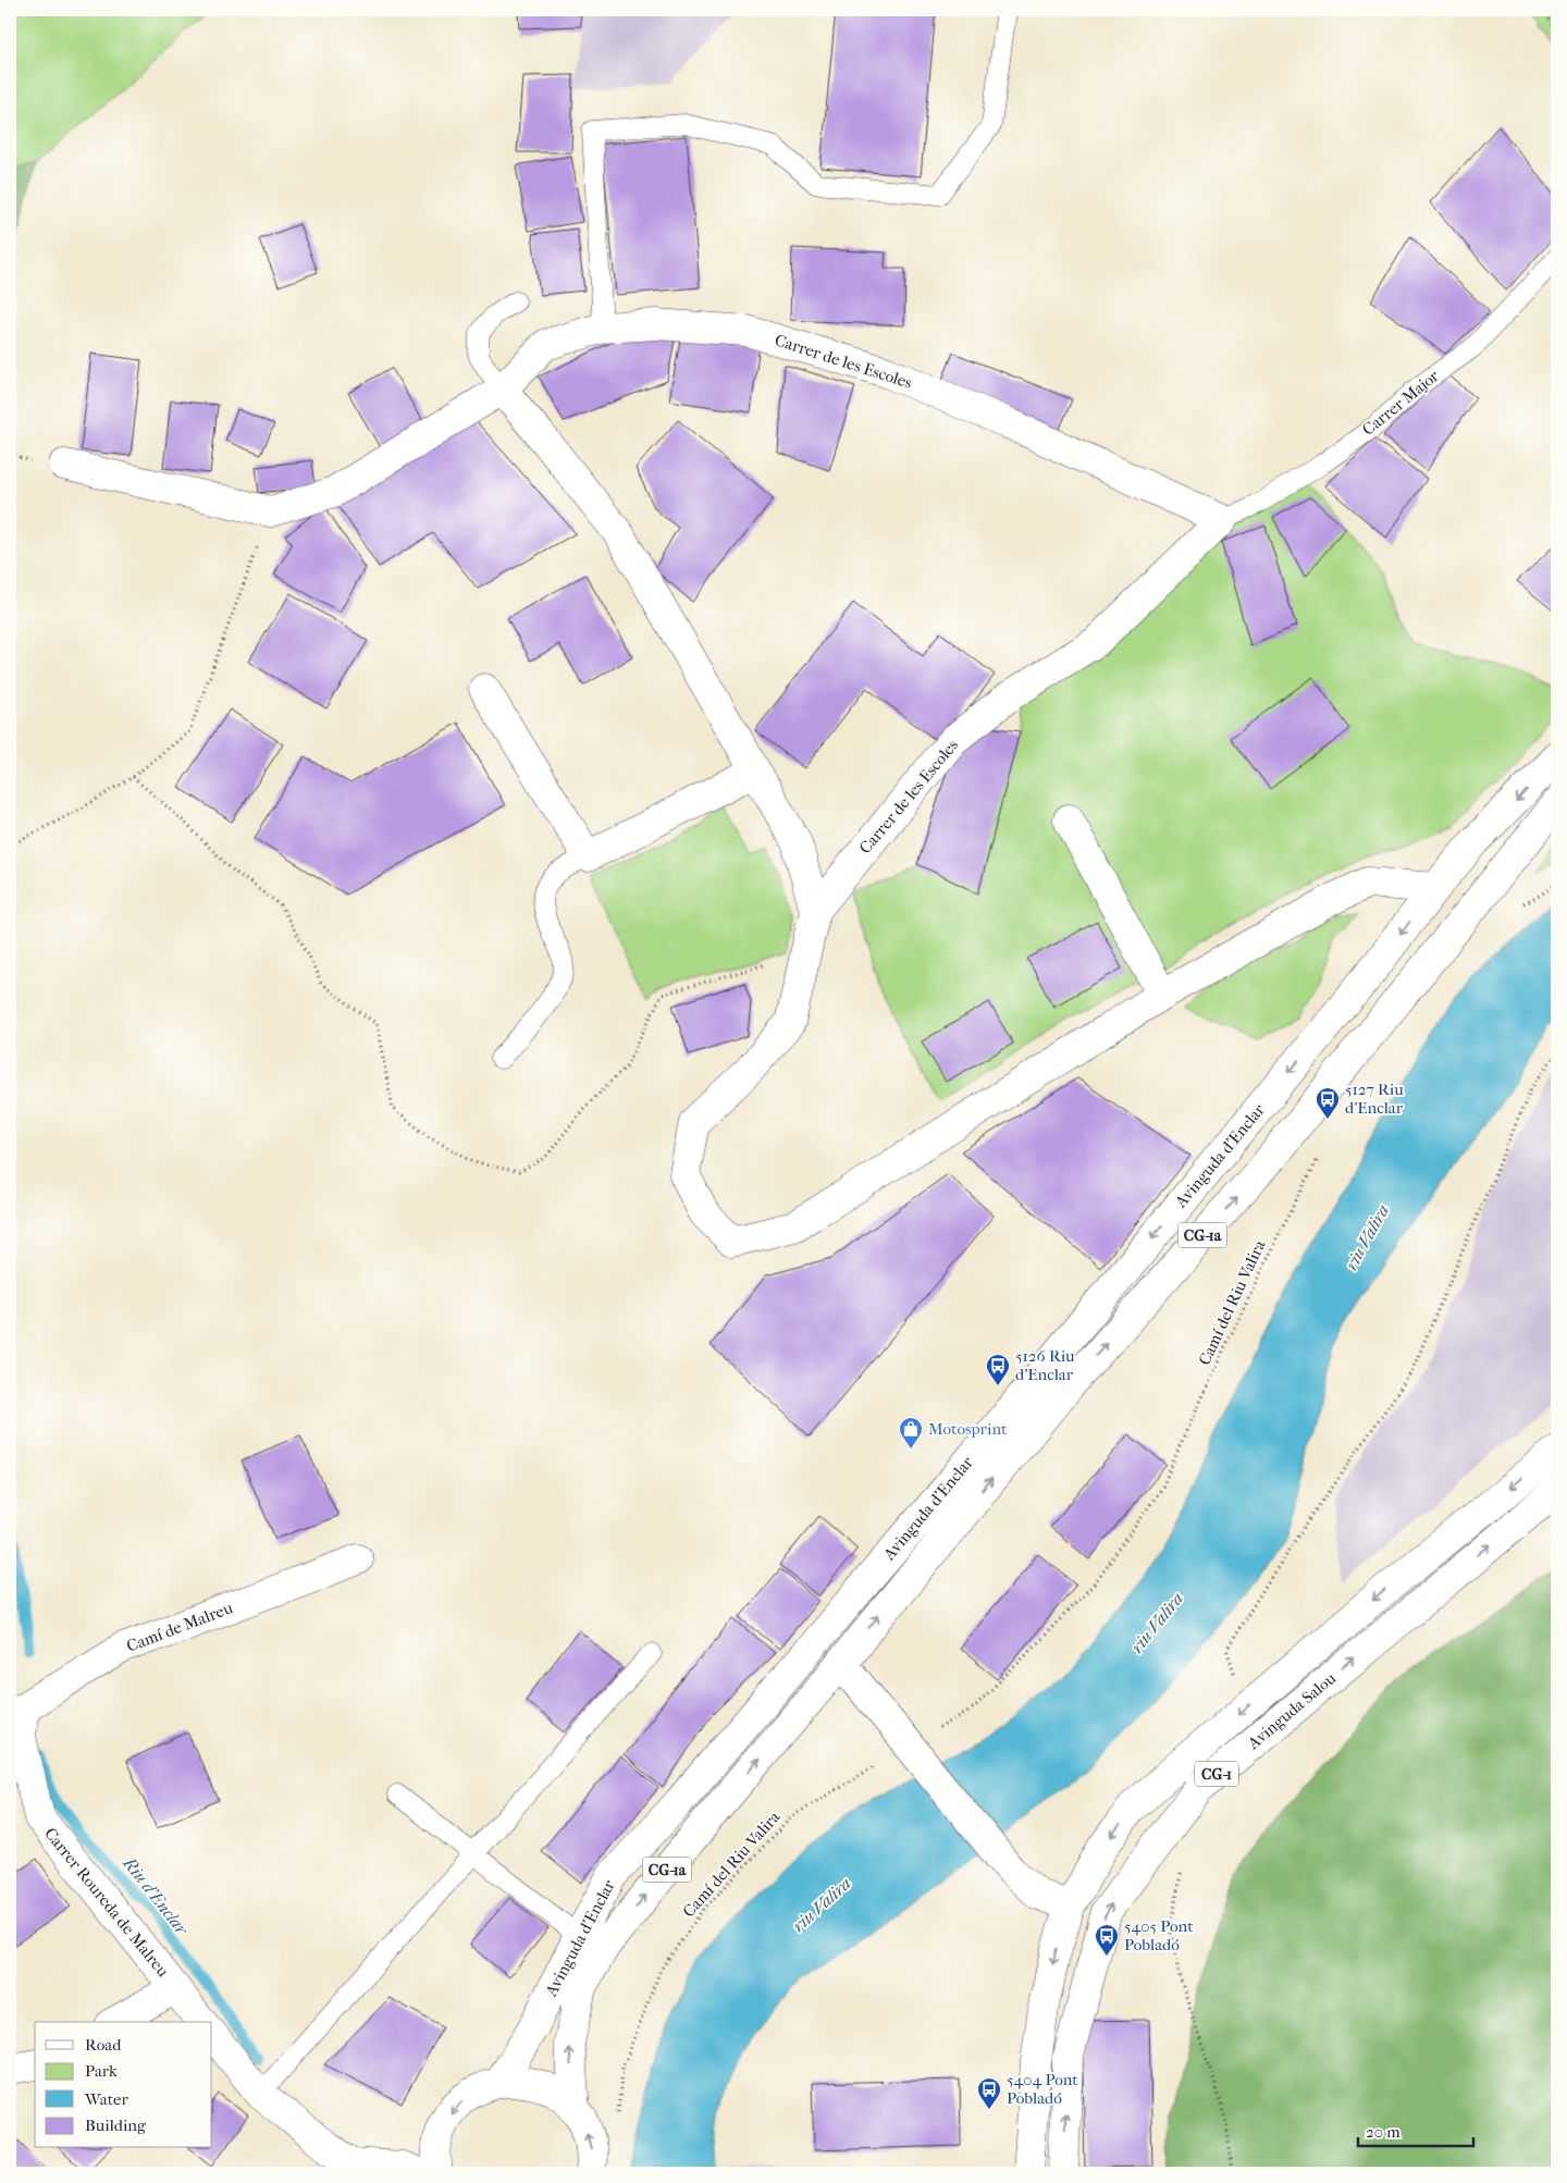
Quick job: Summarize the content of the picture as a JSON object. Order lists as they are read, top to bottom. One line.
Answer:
{"streets":{"main road":["Carrer de les Escoles","Avinguda d'Enclar","CG-1a","Camí de Malreu","Avinguda Salou","CG-1","Carrer Roureda de Malreu"],"lane":["Carrer Major"],"path":["Camí del Riu Valira"]},"crossings":[["Carrer de les Escoles","Carrer Major"],["Carrer de les Escoles","Avinguda d'Enclar"],["Avinguda d'Enclar","CG-1a"],["Camí de Malreu","Carrer Roureda de Malreu"]],"water":["riu Valira","Riu d'Enclar"],"places":{"bus stop":["5127 Riu d'Enclar","5126 Riu d'Enclar","5405 Pont Pobladó","5404 Pont Pobladó"],"shop":["Motosprint"]},"legend":["Road","Park","Water","Building"],"scale_bar":"20 m"}
